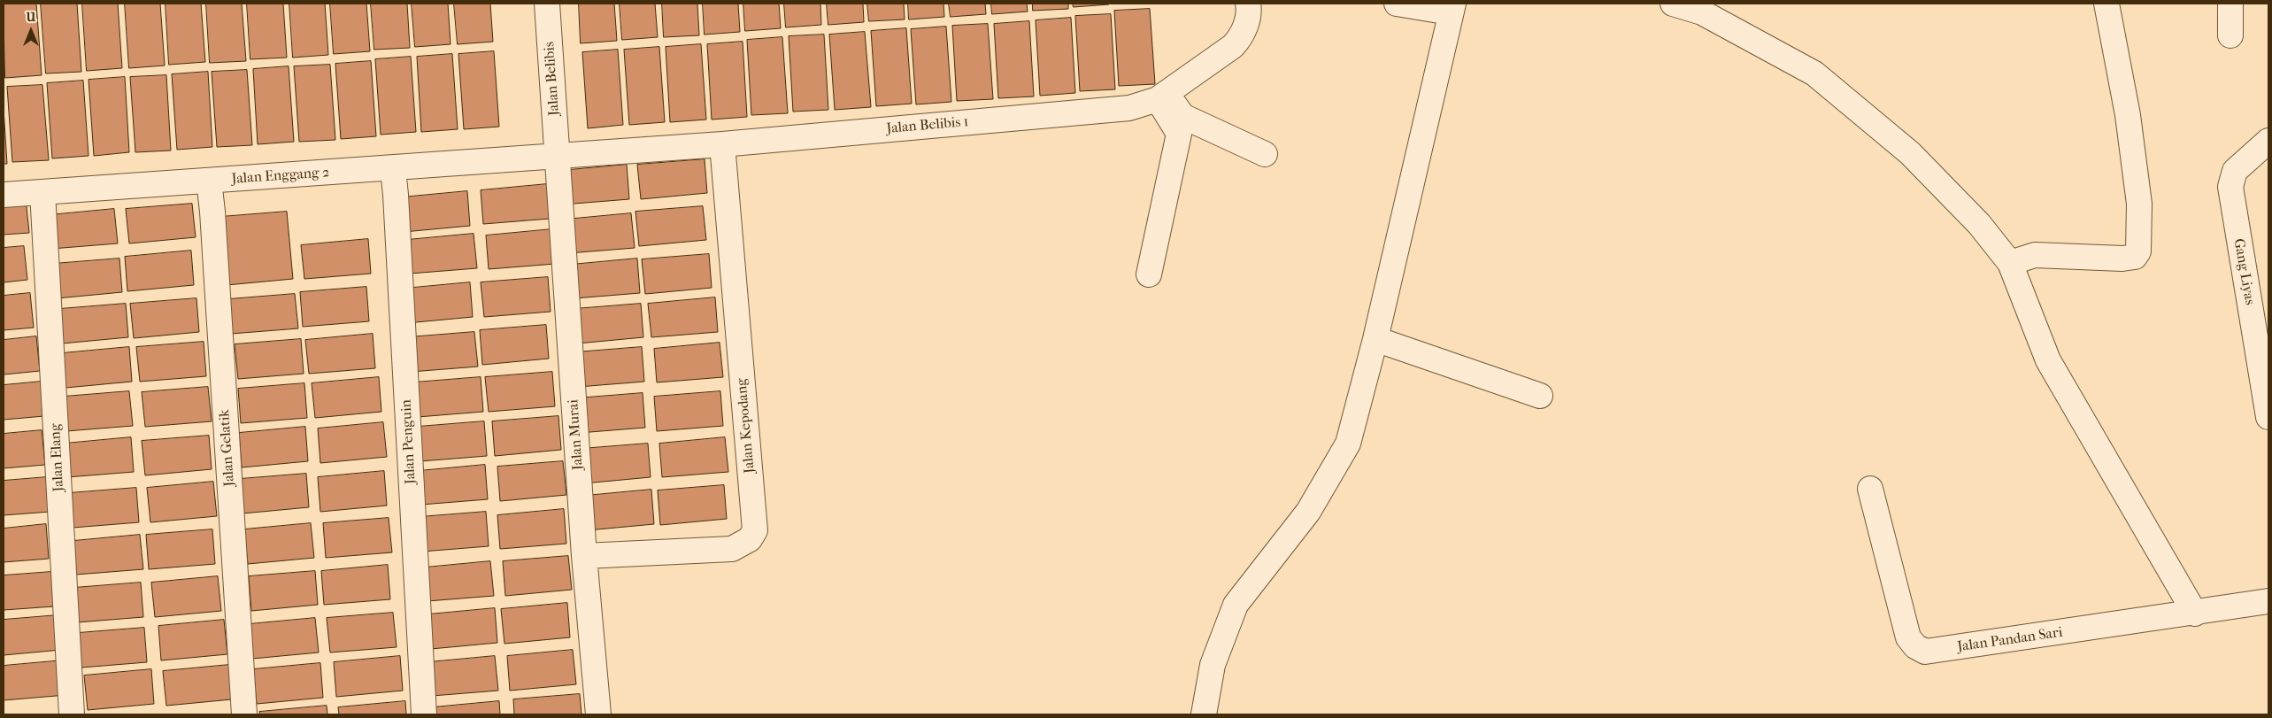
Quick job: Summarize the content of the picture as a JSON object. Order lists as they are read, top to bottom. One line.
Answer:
{"streets":{"street":["Jalan Belibis","Jalan Belibis 1","Jalan Enggang 2","Gang Liyas","Jalan Kepodang","Jalan Murai","Jalan Penguin","Jalan Gelatik","Jalan Elang","Jalan Pandan Sari"]},"crossings":[["Jalan Belibis","Jalan Belibis 1"],["Jalan Belibis","Jalan Enggang 2"],["Jalan Belibis","Jalan Murai"],["Jalan Belibis 1","Jalan Enggang 2"],["Jalan Belibis 1","Jalan Kepodang"],["Jalan Belibis 1","Jalan Murai"],["Jalan Enggang 2","Jalan Murai"],["Jalan Enggang 2","Jalan Penguin"],["Jalan Enggang 2","Jalan Gelatik"],["Jalan Enggang 2","Jalan Elang"],["Jalan Kepodang","Jalan Murai"]],"north":"top"}
